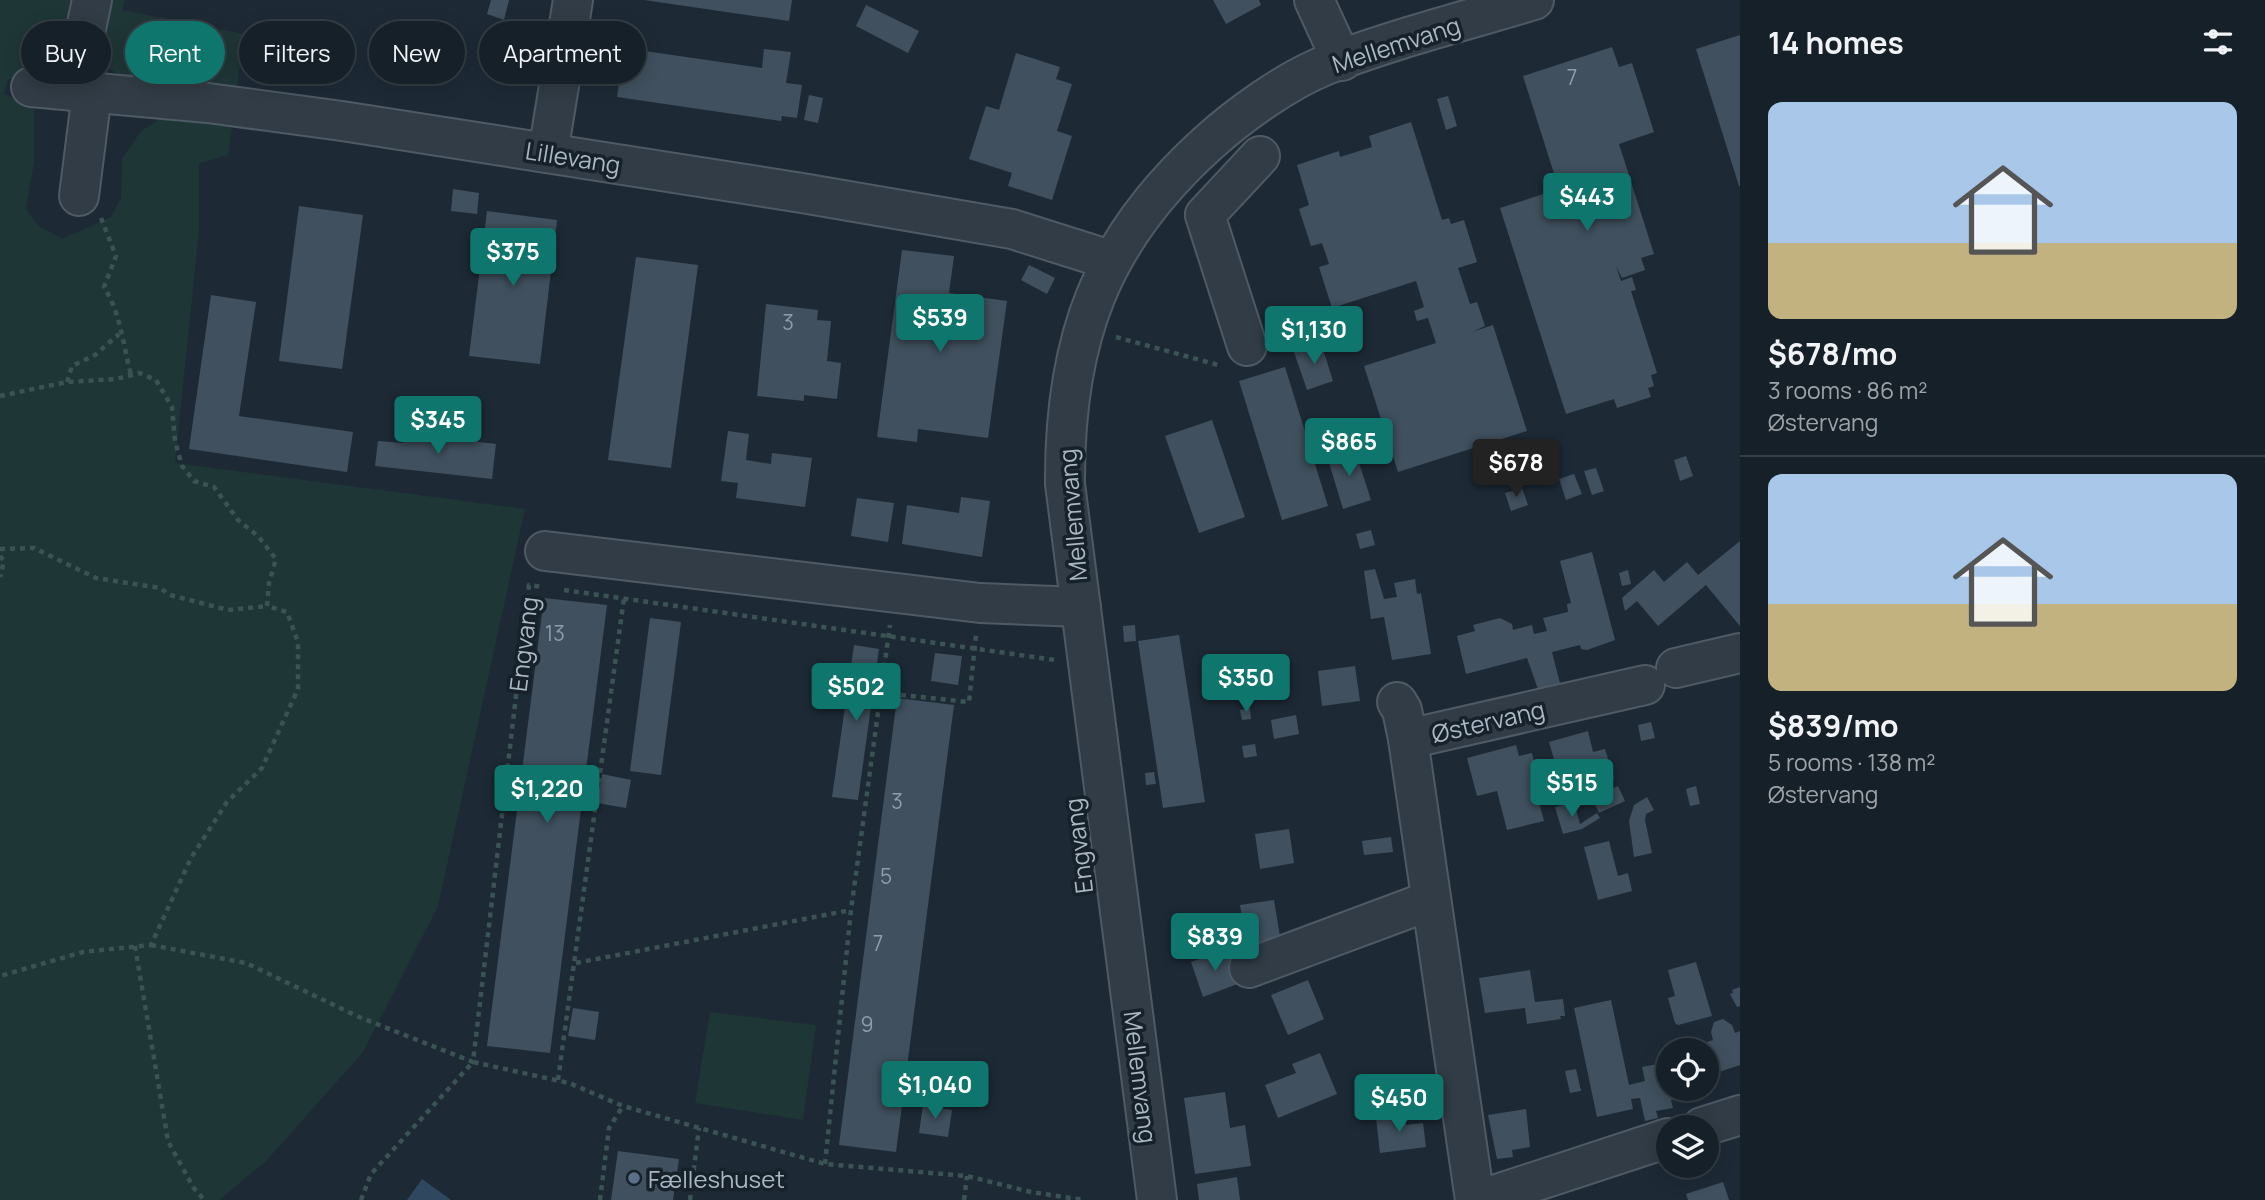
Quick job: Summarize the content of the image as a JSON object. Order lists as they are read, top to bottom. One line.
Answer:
{"streets":{"street":["Mellemvang","Lillevang","Østervang"],"path":["Engvang"]},"crossings":[["Mellemvang","Lillevang"]],"places":["Fælleshuset"],"house_numbers":["7","3","13","3","5","7","9"],"page":{"heading":"14 homes","chip":["Buy","Rent","Filters","New","Apartment"],"list":[{"name":"$678/mo","note":"3 rooms · 86 m² · Østervang"},{"name":"$839/mo","note":"5 rooms · 138 m² · Østervang"}],"price":["$443","$375","$539","$1,130","$345","$865","$678","$350","$502","$515","$1,220","$839","$1,040","$450"]}}
